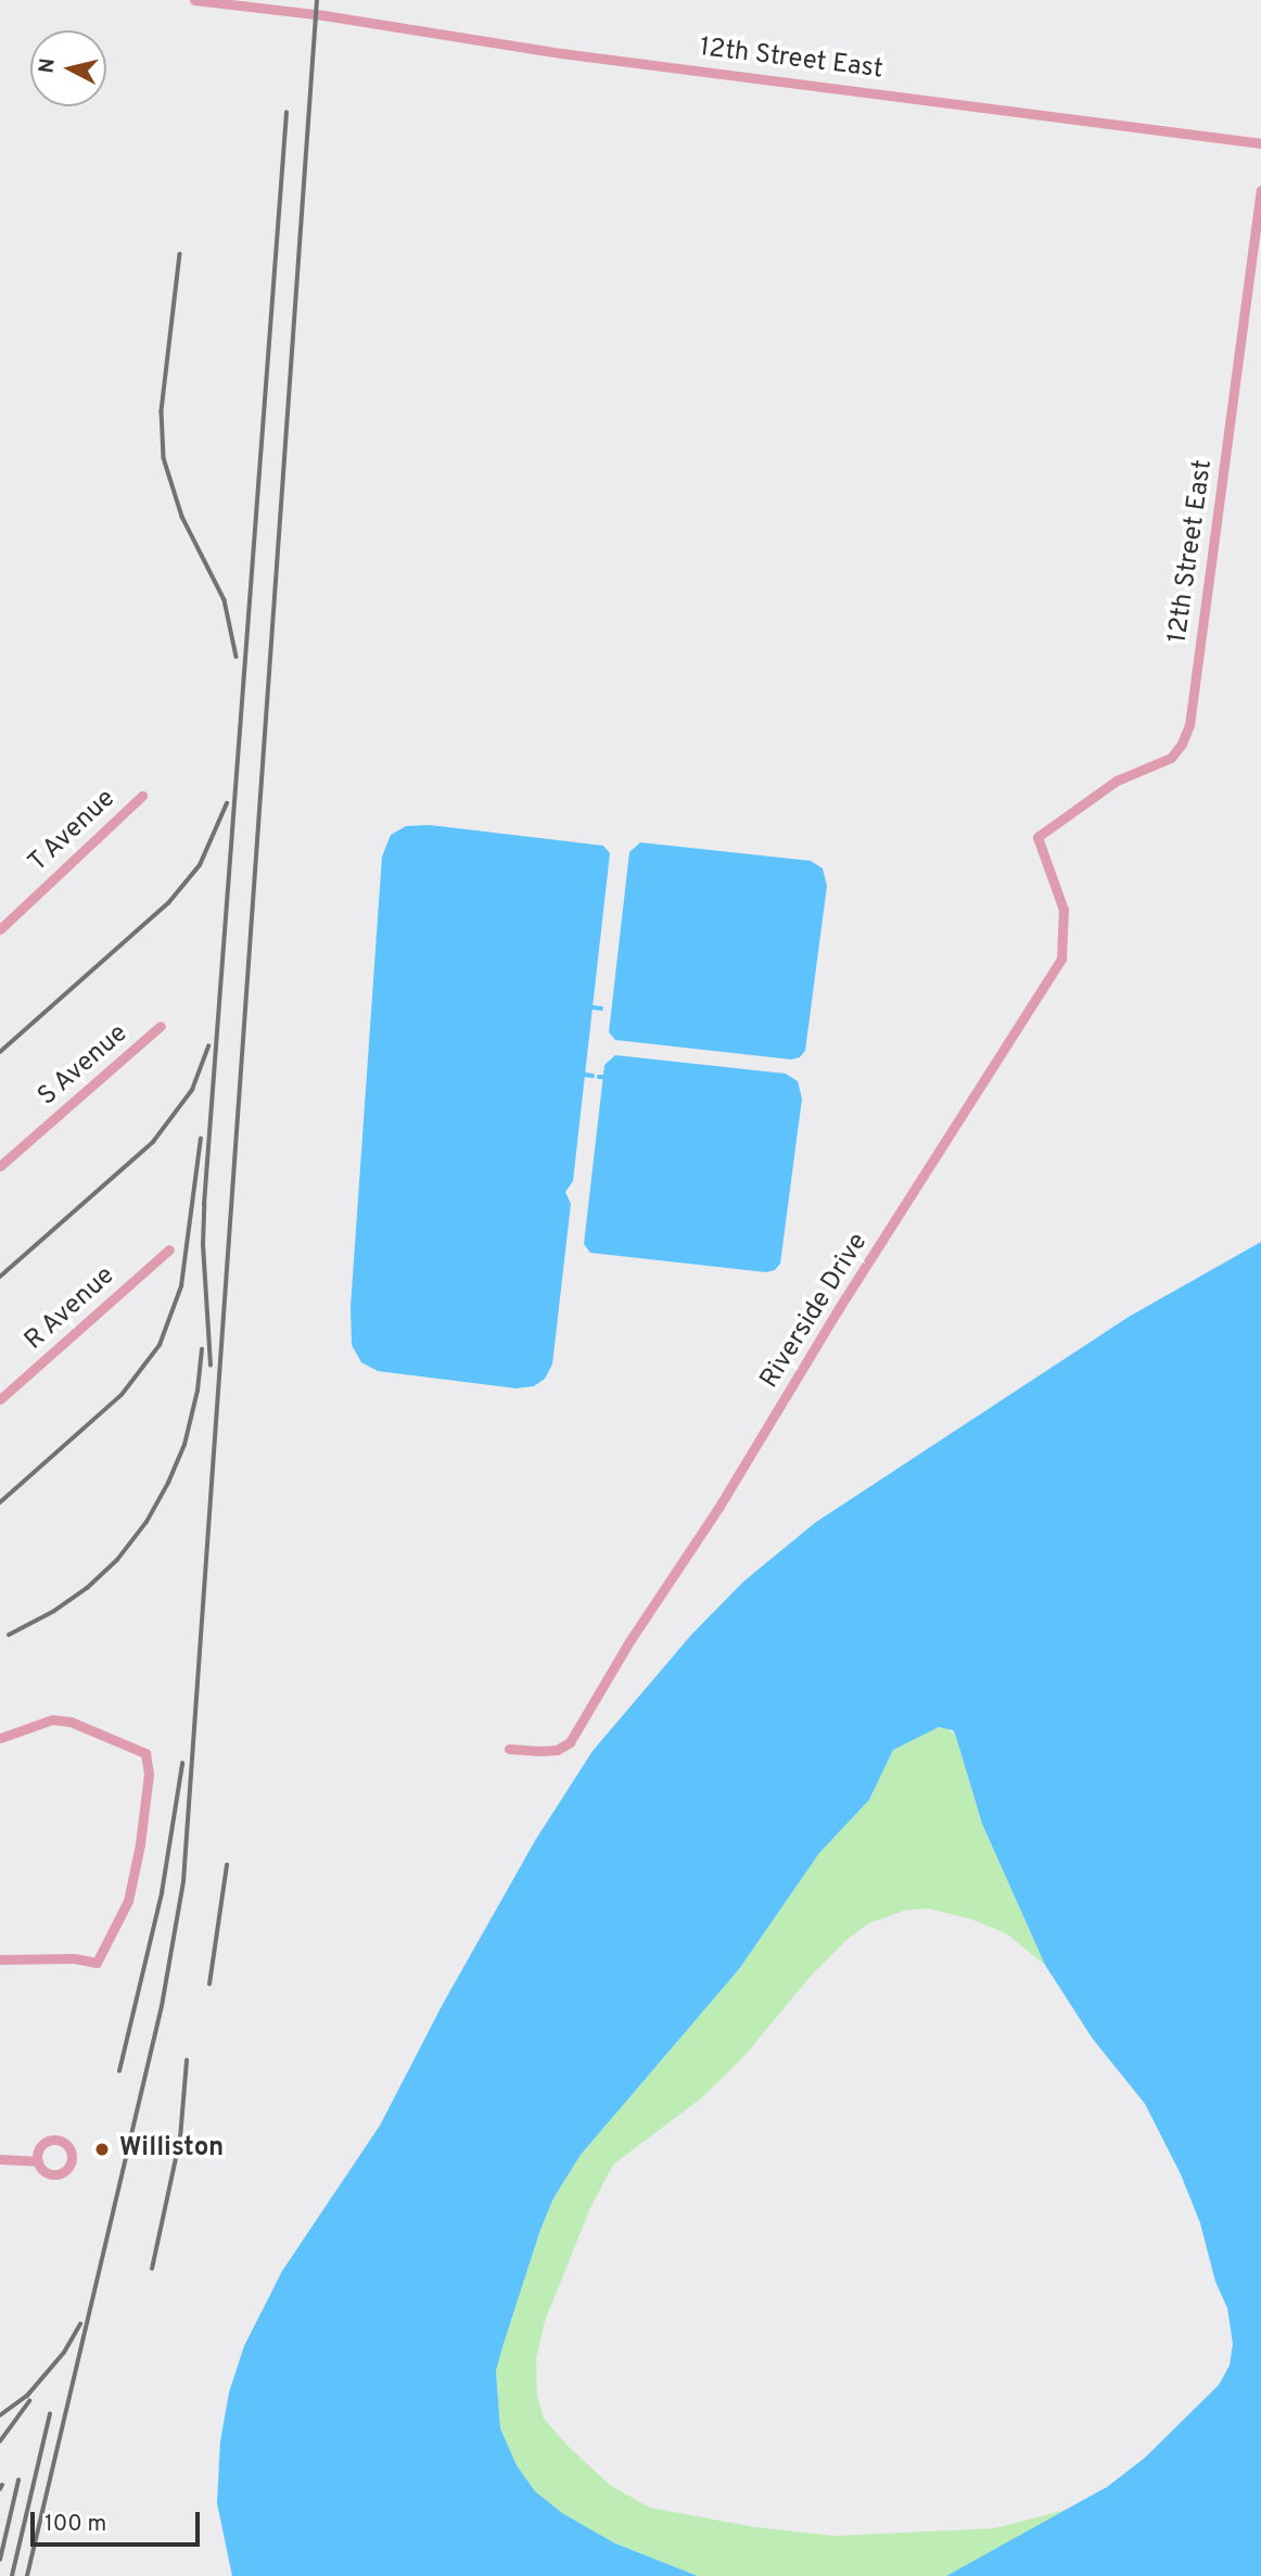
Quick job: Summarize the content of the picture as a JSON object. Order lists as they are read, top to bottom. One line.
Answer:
{"streets":{"street":["12th Street East","T Avenue","S Avenue","R Avenue","Riverside Drive"]},"crossings":[["12th Street East","Riverside Drive"]],"places":["Williston"],"scale_bar":"100 m","north":"left"}
